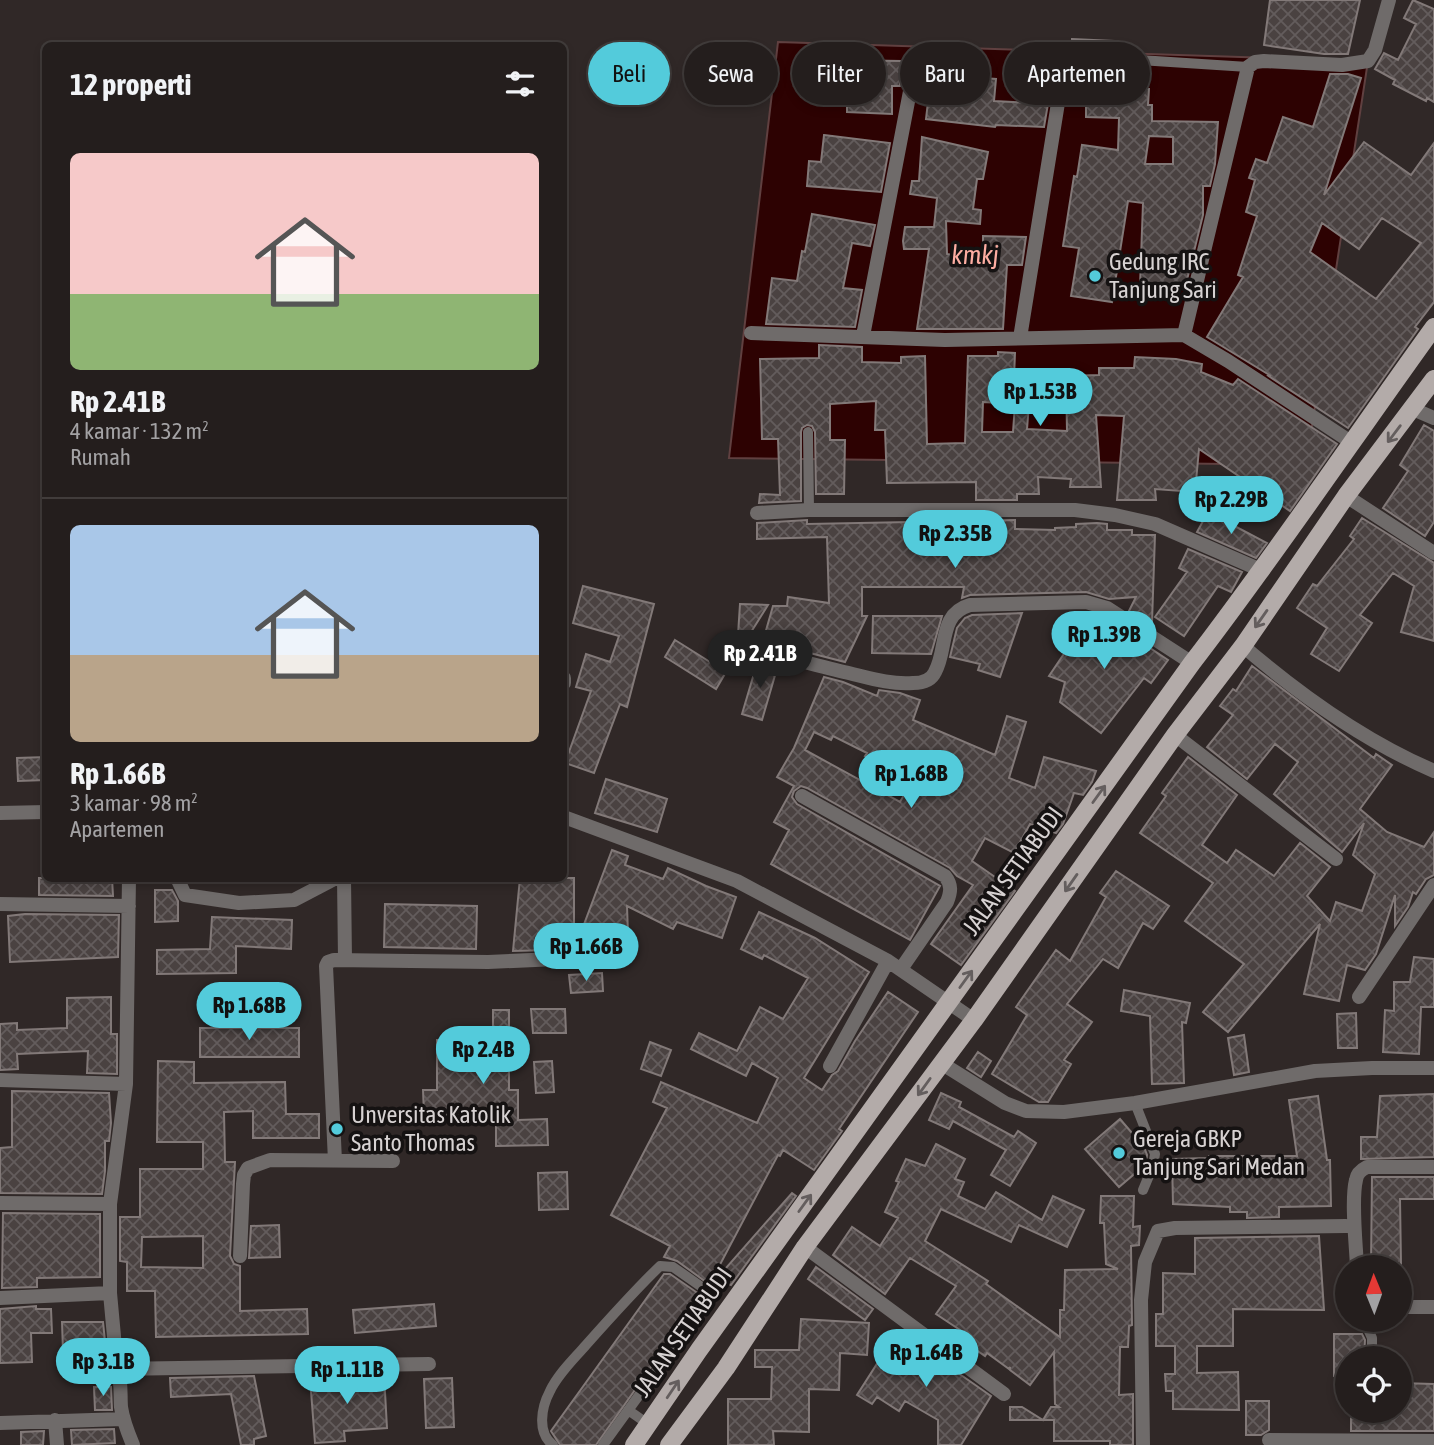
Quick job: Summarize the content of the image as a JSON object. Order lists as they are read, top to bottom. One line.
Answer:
{"streets":{"main road":["JALAN SETIABUDI"]},"water":["kmkj"],"places":["Gedung IRC Tanjung Sari","Unversitas Katolik Santo Thomas","Gereja GBKP Tanjung Sari Medan"],"north":"top","page":{"chip":["Beli","Sewa","Filter","Baru","Apartemen"],"heading":"12 properti","list":[{"name":"Rp 2.41B","note":"4 kamar · 132 m² · Rumah"},{"name":"Rp 1.66B","note":"3 kamar · 98 m² · Apartemen"}],"price":["Rp 1.53B","Rp 2.29B","Rp 2.35B","Rp 1.39B","Rp 2.41B","Rp 1.68B","Rp 1.66B","Rp 1.68B","Rp 2.4B","Rp 1.64B","Rp 3.1B","Rp 1.11B"]}}
